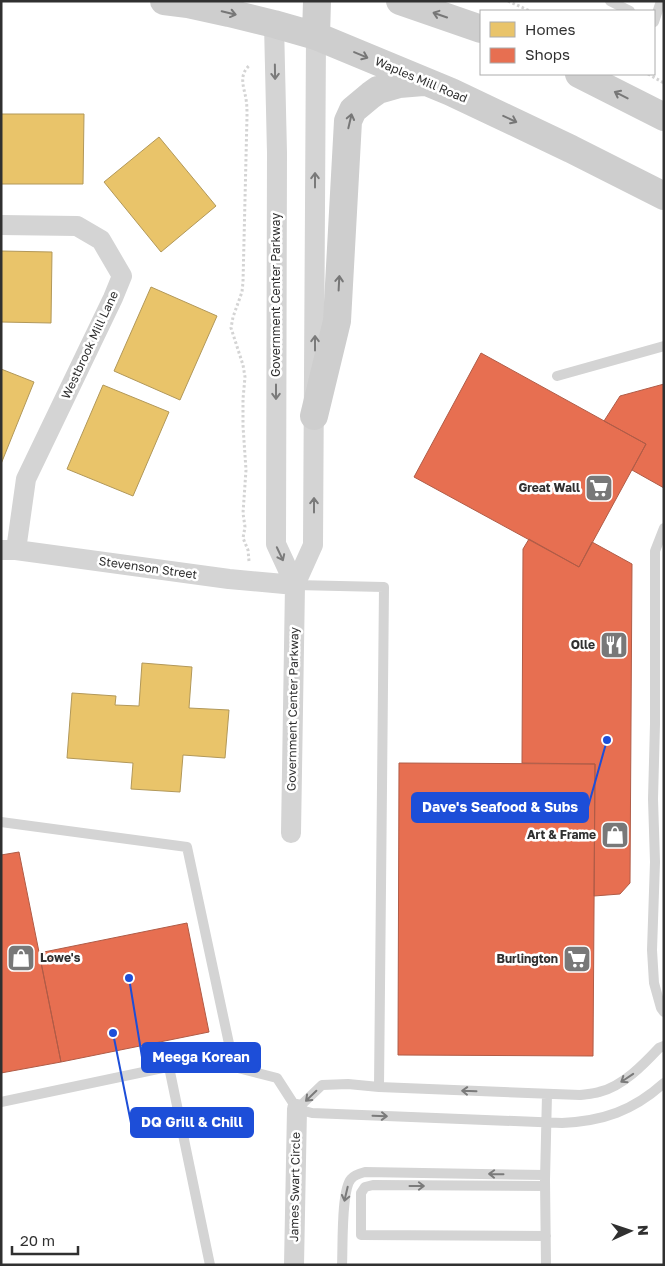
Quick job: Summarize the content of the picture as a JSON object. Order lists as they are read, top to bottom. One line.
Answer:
{"streets":{"main road":["Waples Mill Road","Government Center Parkway"],"street":["Westbrook Mill Lane","Stevenson Street","James Swart Circle"]},"crossings":[["Waples Mill Road","Government Center Parkway"],["Government Center Parkway","Stevenson Street"],["Westbrook Mill Lane","Stevenson Street"]],"places":{"supermarket":["Great Wall","Burlington"],"restaurant":["Olle"],"other":["Dave's Seafood & Subs","Meega Korean","DQ Grill & Chill"],"shop":["Art & Frame","Lowe's"]},"legend":["Homes","Shops"],"scale_bar":"20 m","north":"right"}
